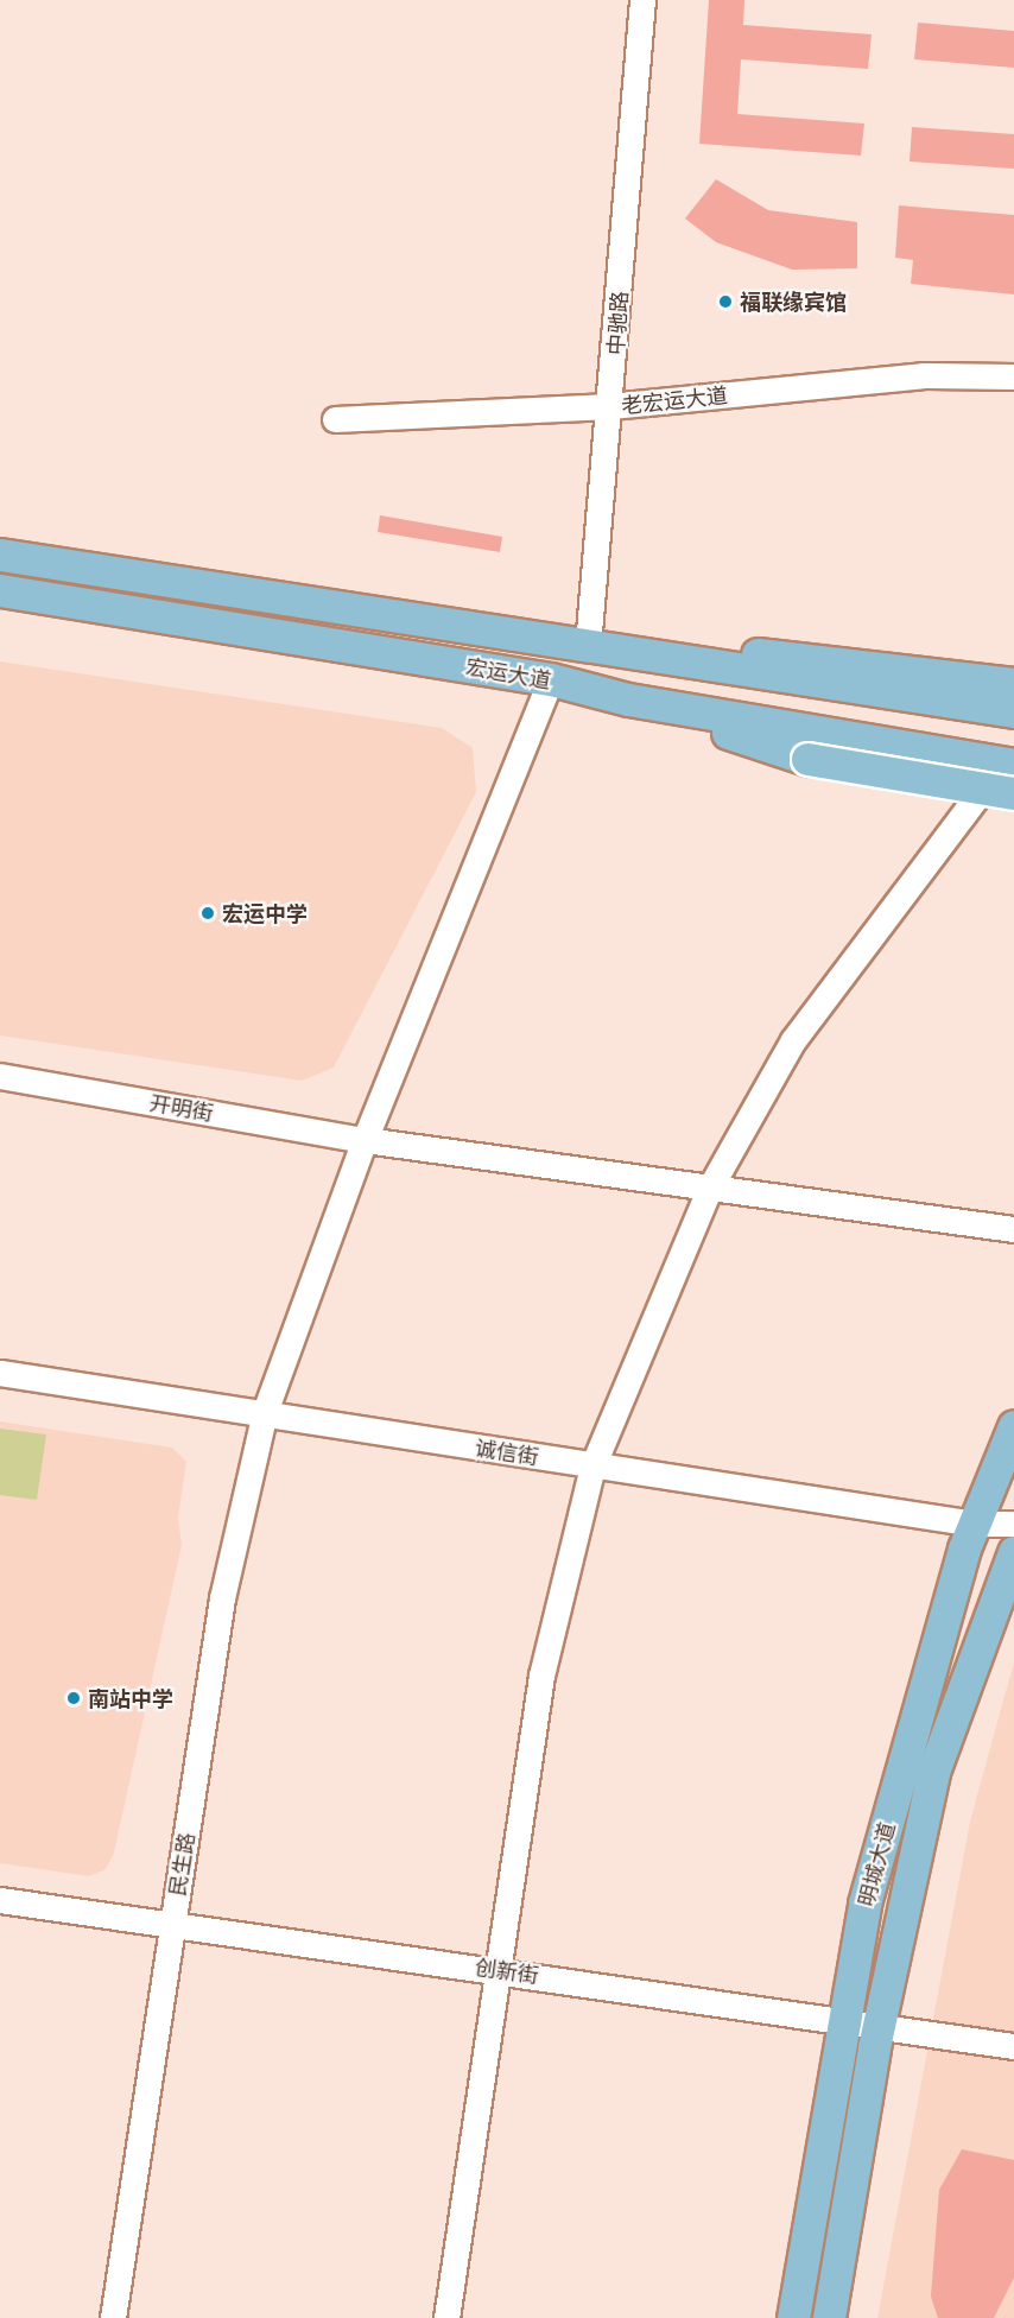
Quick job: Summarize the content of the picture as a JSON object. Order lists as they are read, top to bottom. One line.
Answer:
{"streets":{"main road":["宏运大道","明城大道"],"street":["中驰路","老宏运大道","开明街","诚信街","民生路","创新街"]},"crossings":[["中驰路","老宏运大道"],["中驰路","宏运大道"],["宏运大道","民生路"],["开明街","民生路"],["诚信街","民生路"],["诚信街","明城大道"],["民生路","创新街"],["明城大道","创新街"]],"places":["福联缘宾馆","宏运中学","南站中学"]}
